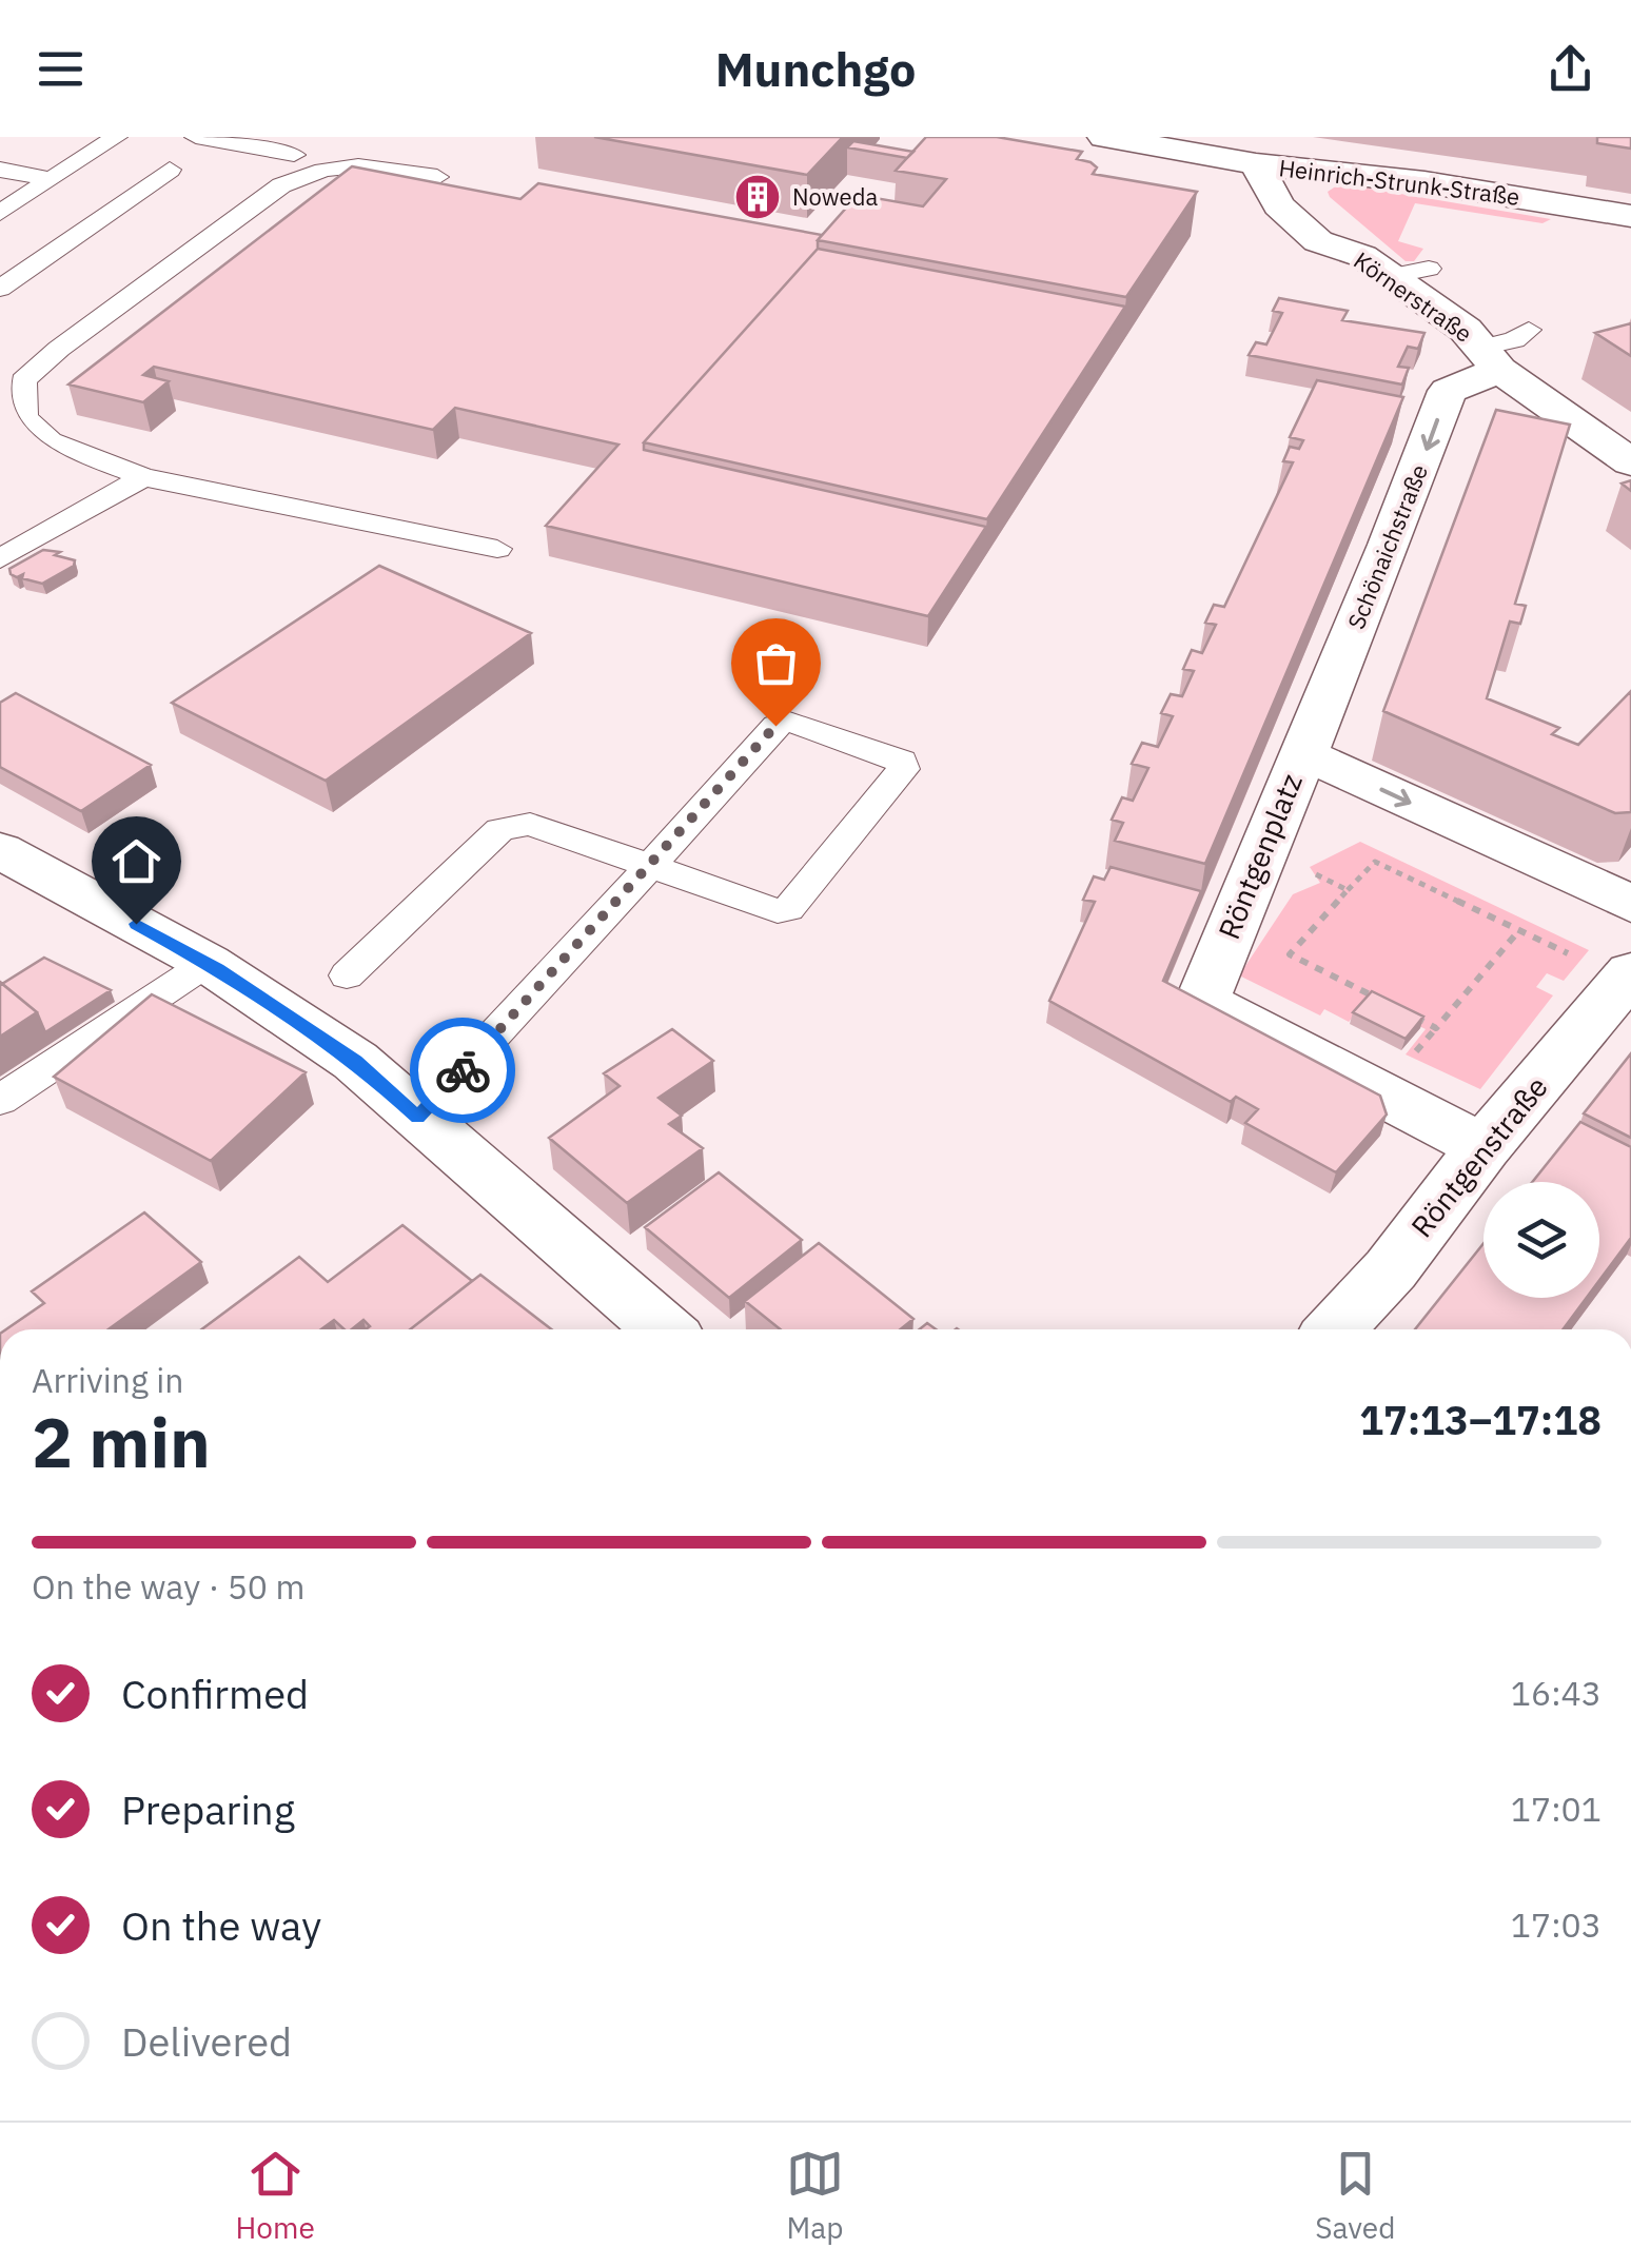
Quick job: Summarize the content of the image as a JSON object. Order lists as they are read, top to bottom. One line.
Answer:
{"streets":{"street":["Heinrich-Strunk-Straße","Körnerstraße","Schönaichstraße","Röntgenplatz","Röntgenstraße"]},"crossings":[["Heinrich-Strunk-Straße","Körnerstraße"],["Körnerstraße","Schönaichstraße"],["Schönaichstraße","Röntgenplatz"],["Röntgenplatz","Röntgenstraße"]],"one_way":["Schönaichstraße","Röntgenplatz"],"places":{"building":["Noweda"]},"page":{"header":"Munchgo","heading":["2 min","Arriving in","17:13–17:18"],"bar":"On the way · 50 m","list":[["Confirmed","16:43"],["Preparing","17:01"],["On the way","17:03"],"Delivered"],"tabs":["Home","Map","Saved"]}}
